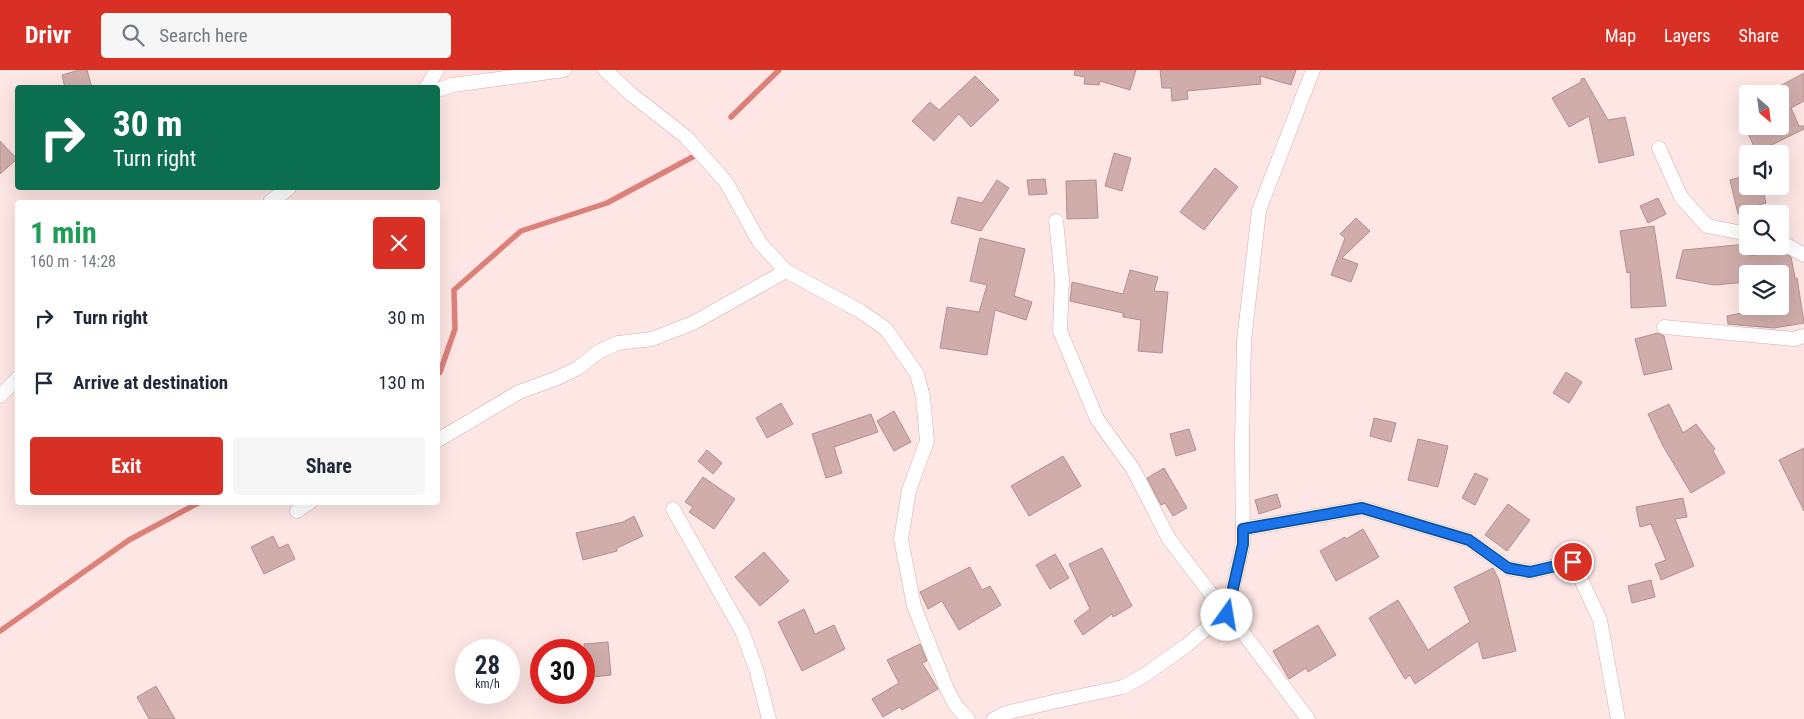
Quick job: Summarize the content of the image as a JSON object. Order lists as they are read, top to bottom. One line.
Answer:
{"north":"bottom right","page":{"header":"Drivr","search":"Search here","nav":["Map","Layers","Share"],"turn":["30 m","Turn right"],"heading":["1 min","160 m · 14:28"],"list":[{"name":"Turn right","value":"30 m"},{"name":"Arrive at destination","value":"130 m"}],"buttons":["Exit","Share"],"speed":"28 km/h","limit":"30"}}
